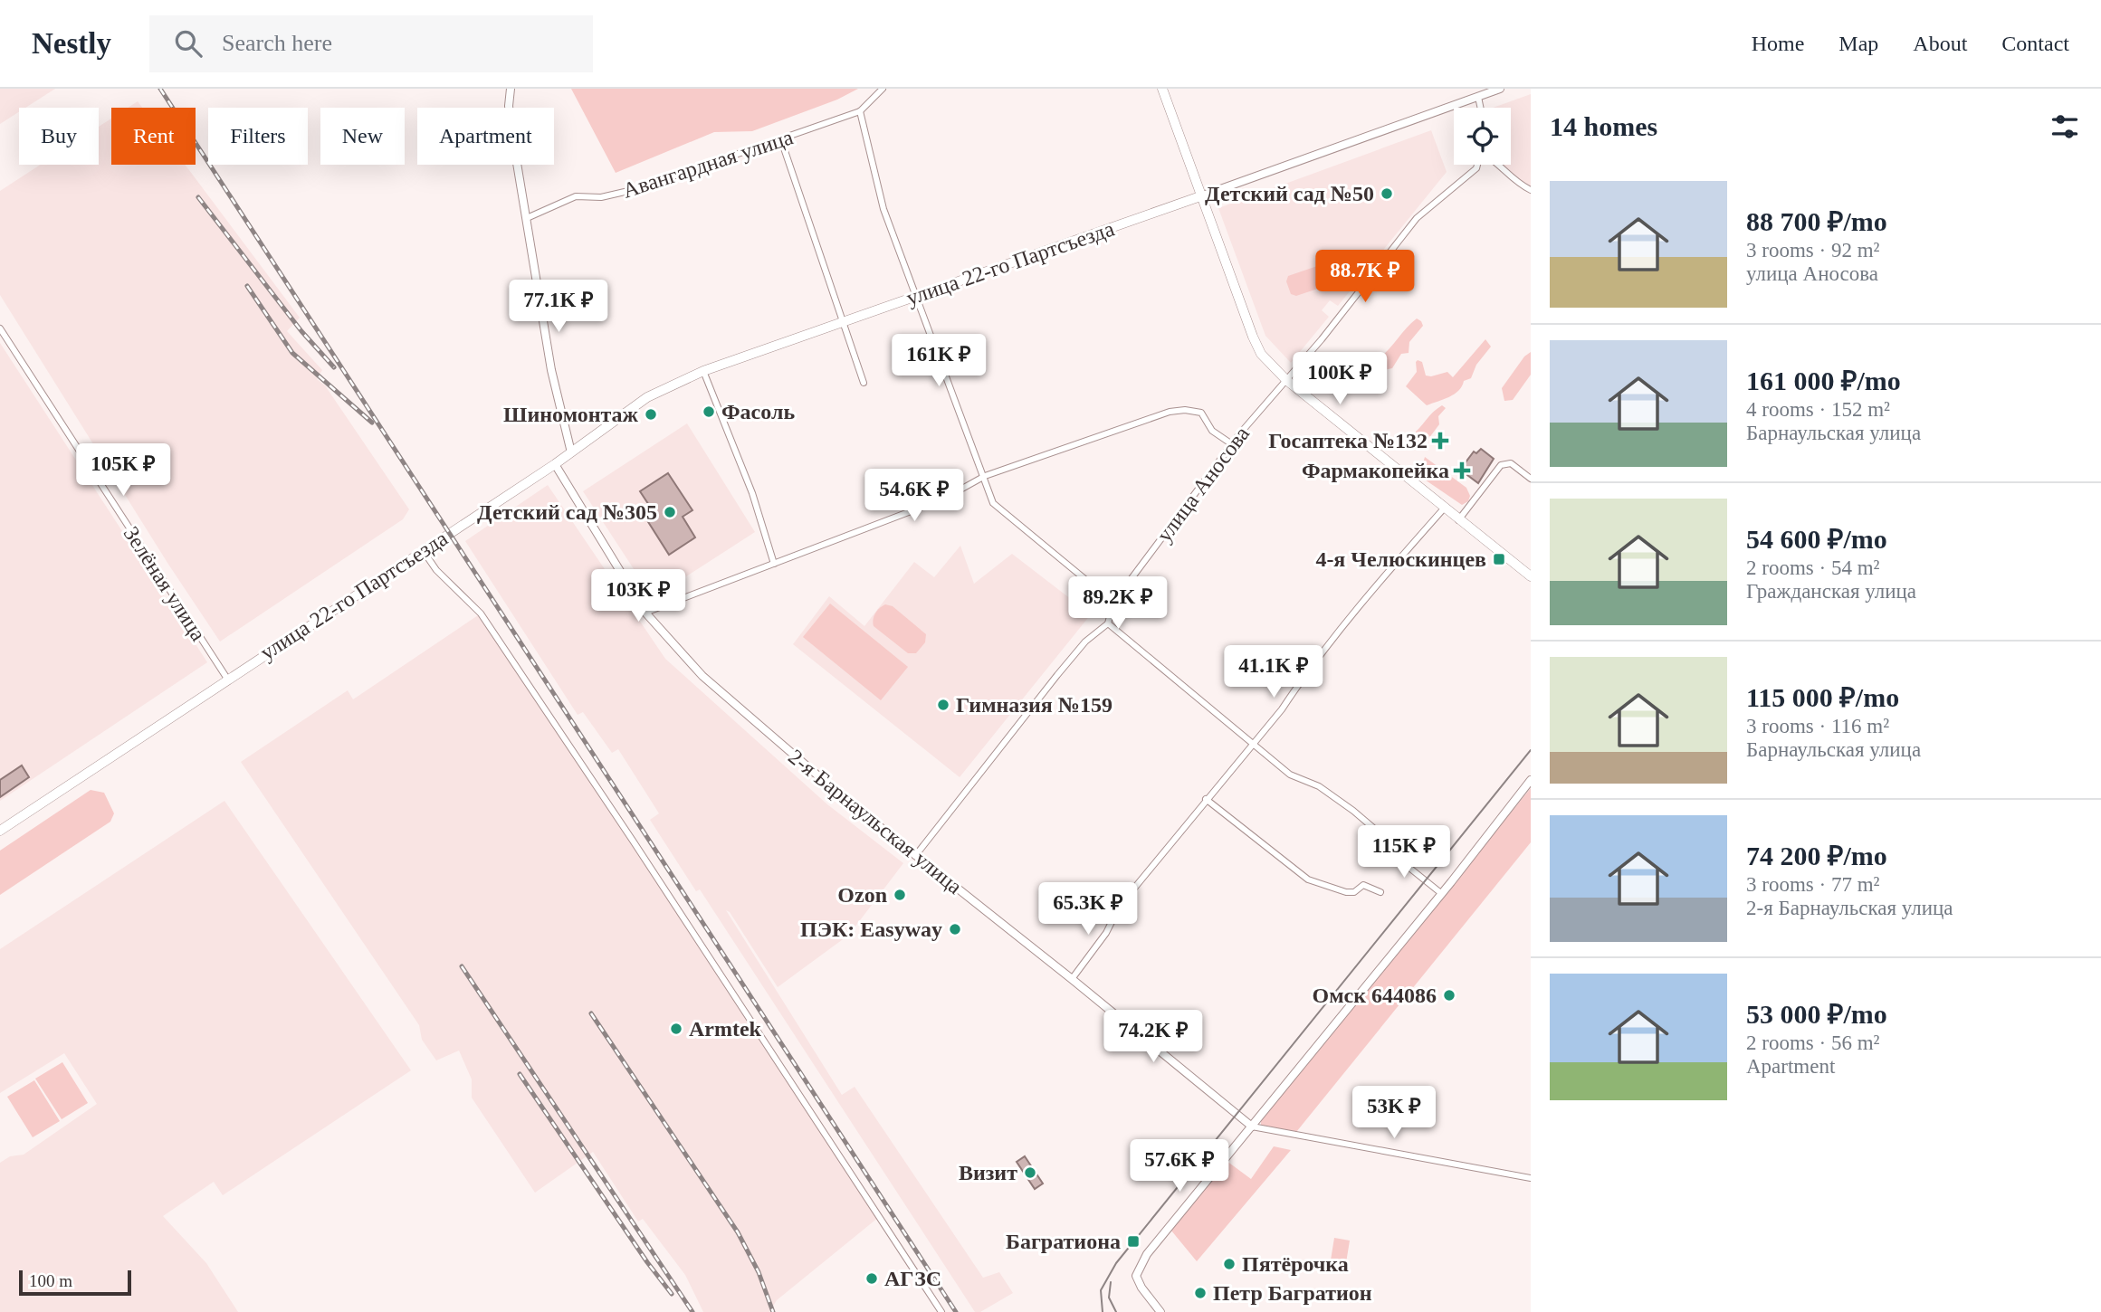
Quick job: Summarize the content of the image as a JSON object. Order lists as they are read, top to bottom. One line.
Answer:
{"streets":{"main road":["улица 22-го Партсъезда"],"street":["Авангардная улица","улица Аносова","Зелёная улица","2-я Барнаульская улица"]},"crossings":[["улица 22-го Партсъезда","Зелёная улица"],["улица 22-го Партсъезда","2-я Барнаульская улица"]],"places":{"other":["Детский сад №50","Фасоль","Шиномонтаж","Детский сад №305","Гимназия №159","Ozon","ПЭК: Easyway","Омск 644086","Armtek","Визит","Пятёрочка","АГЗС","Петр Багратион"],"health":["Госаптека №132","Фармакопейка"],"transit":["4-я Челюскинцев","Багратиона"]},"scale_bar":"100 m","page":{"header":"Nestly","search":"Search here","nav":["Home","Map","About","Contact"],"heading":"14 homes","chip":["Buy","Rent","Filters","New","Apartment"],"list":[{"name":"88 700 ₽/mo","note":"3 rooms · 92 m² · улица Аносова"},{"name":"161 000 ₽/mo","note":"4 rooms · 152 m² · Барнаульская улица"},{"name":"54 600 ₽/mo","note":"2 rooms · 54 m² · Гражданская улица"},{"name":"115 000 ₽/mo","note":"3 rooms · 116 m² · Барнаульская улица"},{"name":"74 200 ₽/mo","note":"3 rooms · 77 m² · 2-я Барнаульская улица"},{"name":"53 000 ₽/mo","note":"2 rooms · 56 m² · Apartment"}],"price":["88.7K ₽","77.1K ₽","161K ₽","100K ₽","105K ₽","54.6K ₽","103K ₽","89.2K ₽","41.1K ₽","115K ₽","65.3K ₽","74.2K ₽","53K ₽","57.6K ₽"],"scale":"100 m"}}
